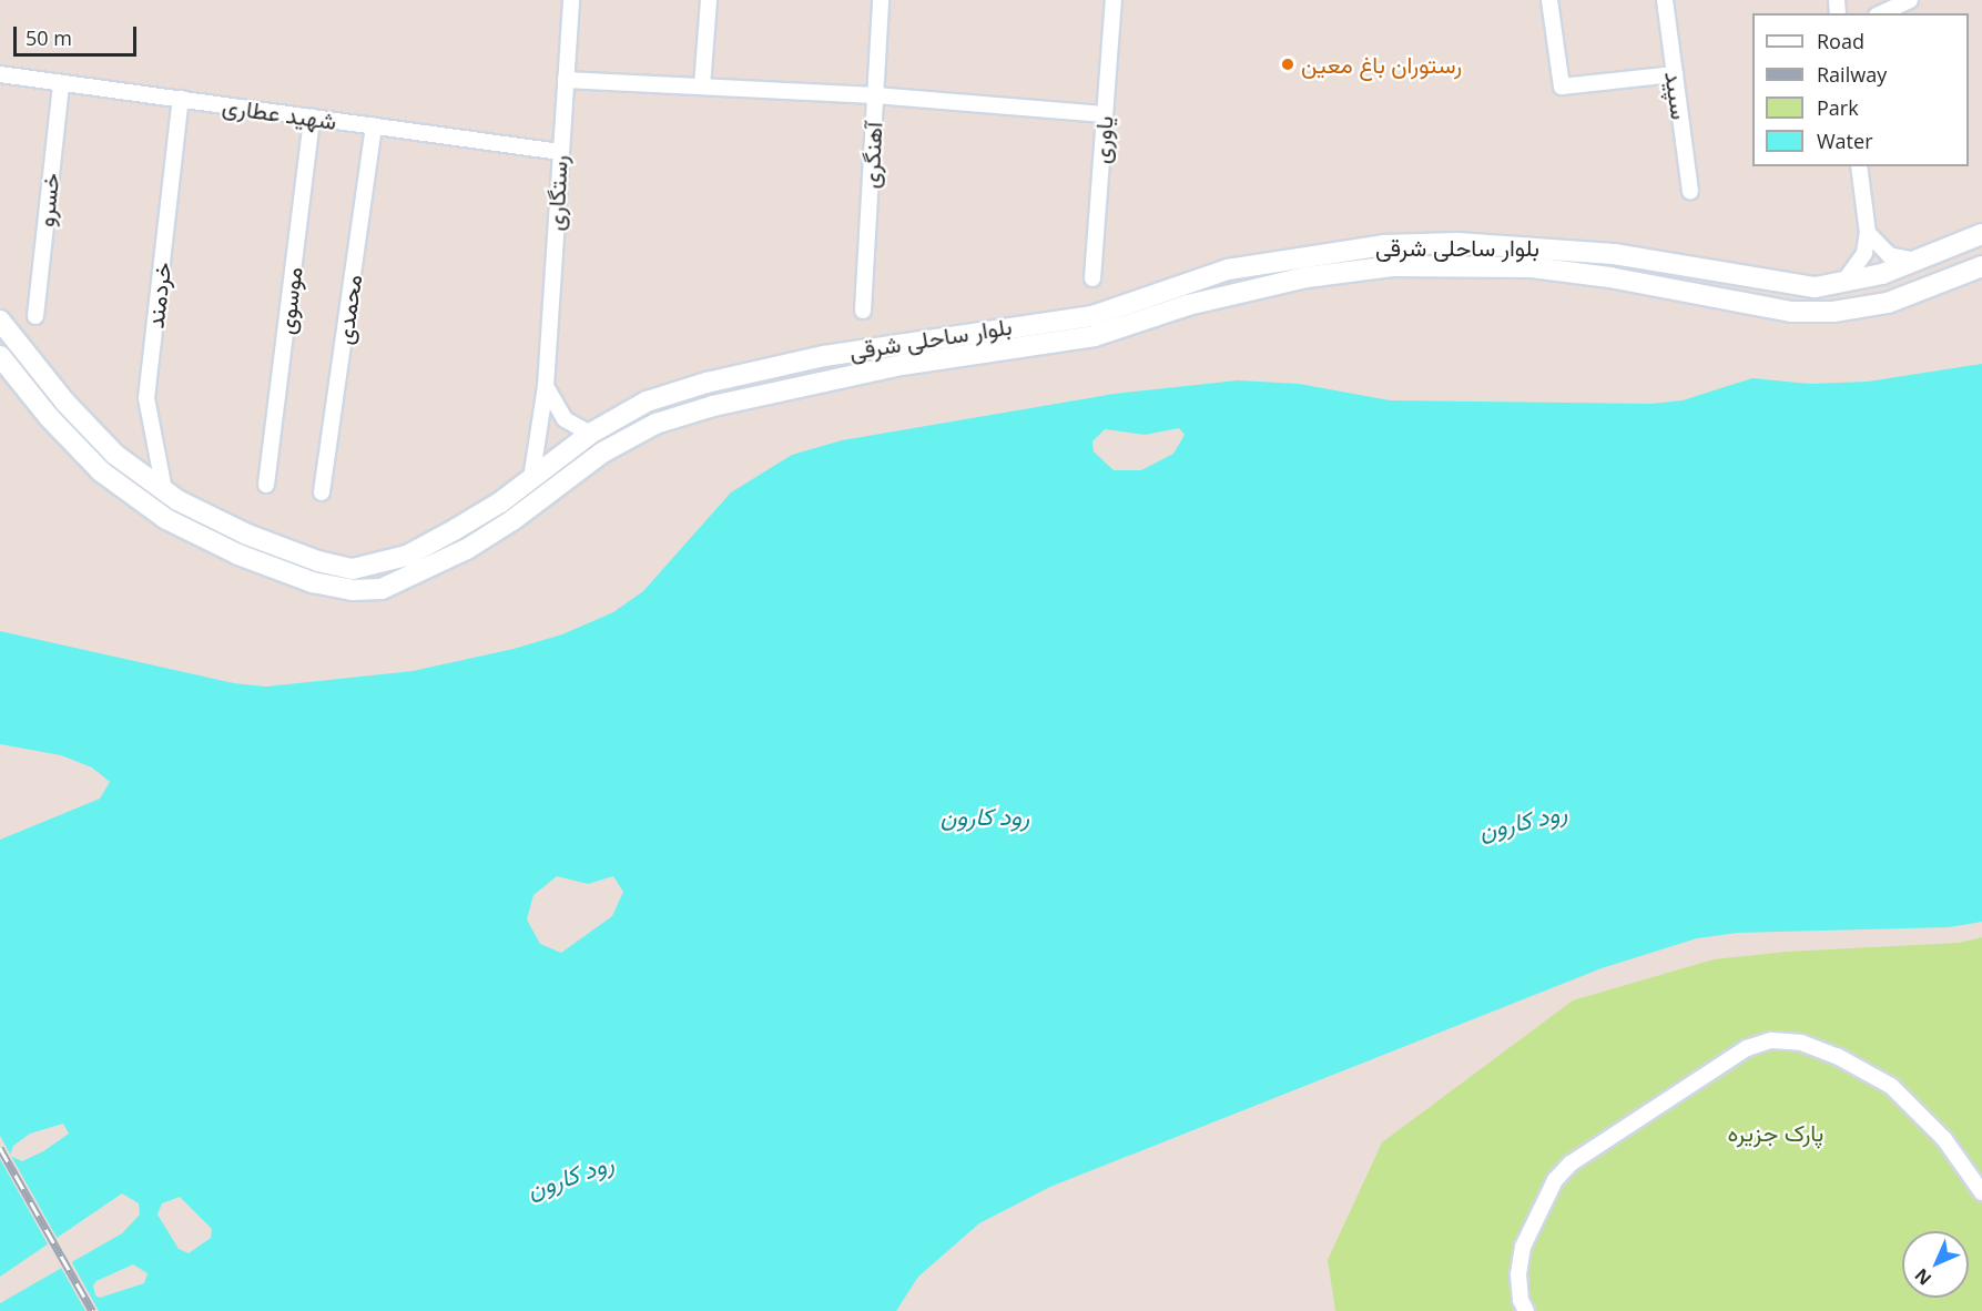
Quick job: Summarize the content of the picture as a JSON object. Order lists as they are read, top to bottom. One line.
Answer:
{"streets":{"main road":["بلوار ساحلی شرقی"],"street":["سپید","شهید عطاری","یاوری","آهنگری","رستگاری","خسرو","خردمند","موسوی","محمدی"]},"crossings":[["شهید عطاری","رستگاری"],["شهید عطاری","خسرو"],["شهید عطاری","خردمند"],["شهید عطاری","موسوی"],["شهید عطاری","محمدی"],["رستگاری","بلوار ساحلی شرقی"],["بلوار ساحلی شرقی","خردمند"]],"water":["رود کارون"],"parks":["پارک جزیره"],"places":["رستوران باغ معین"],"legend":["Road","Railway","Park","Water"],"scale_bar":"50 m","north":"bottom left"}
